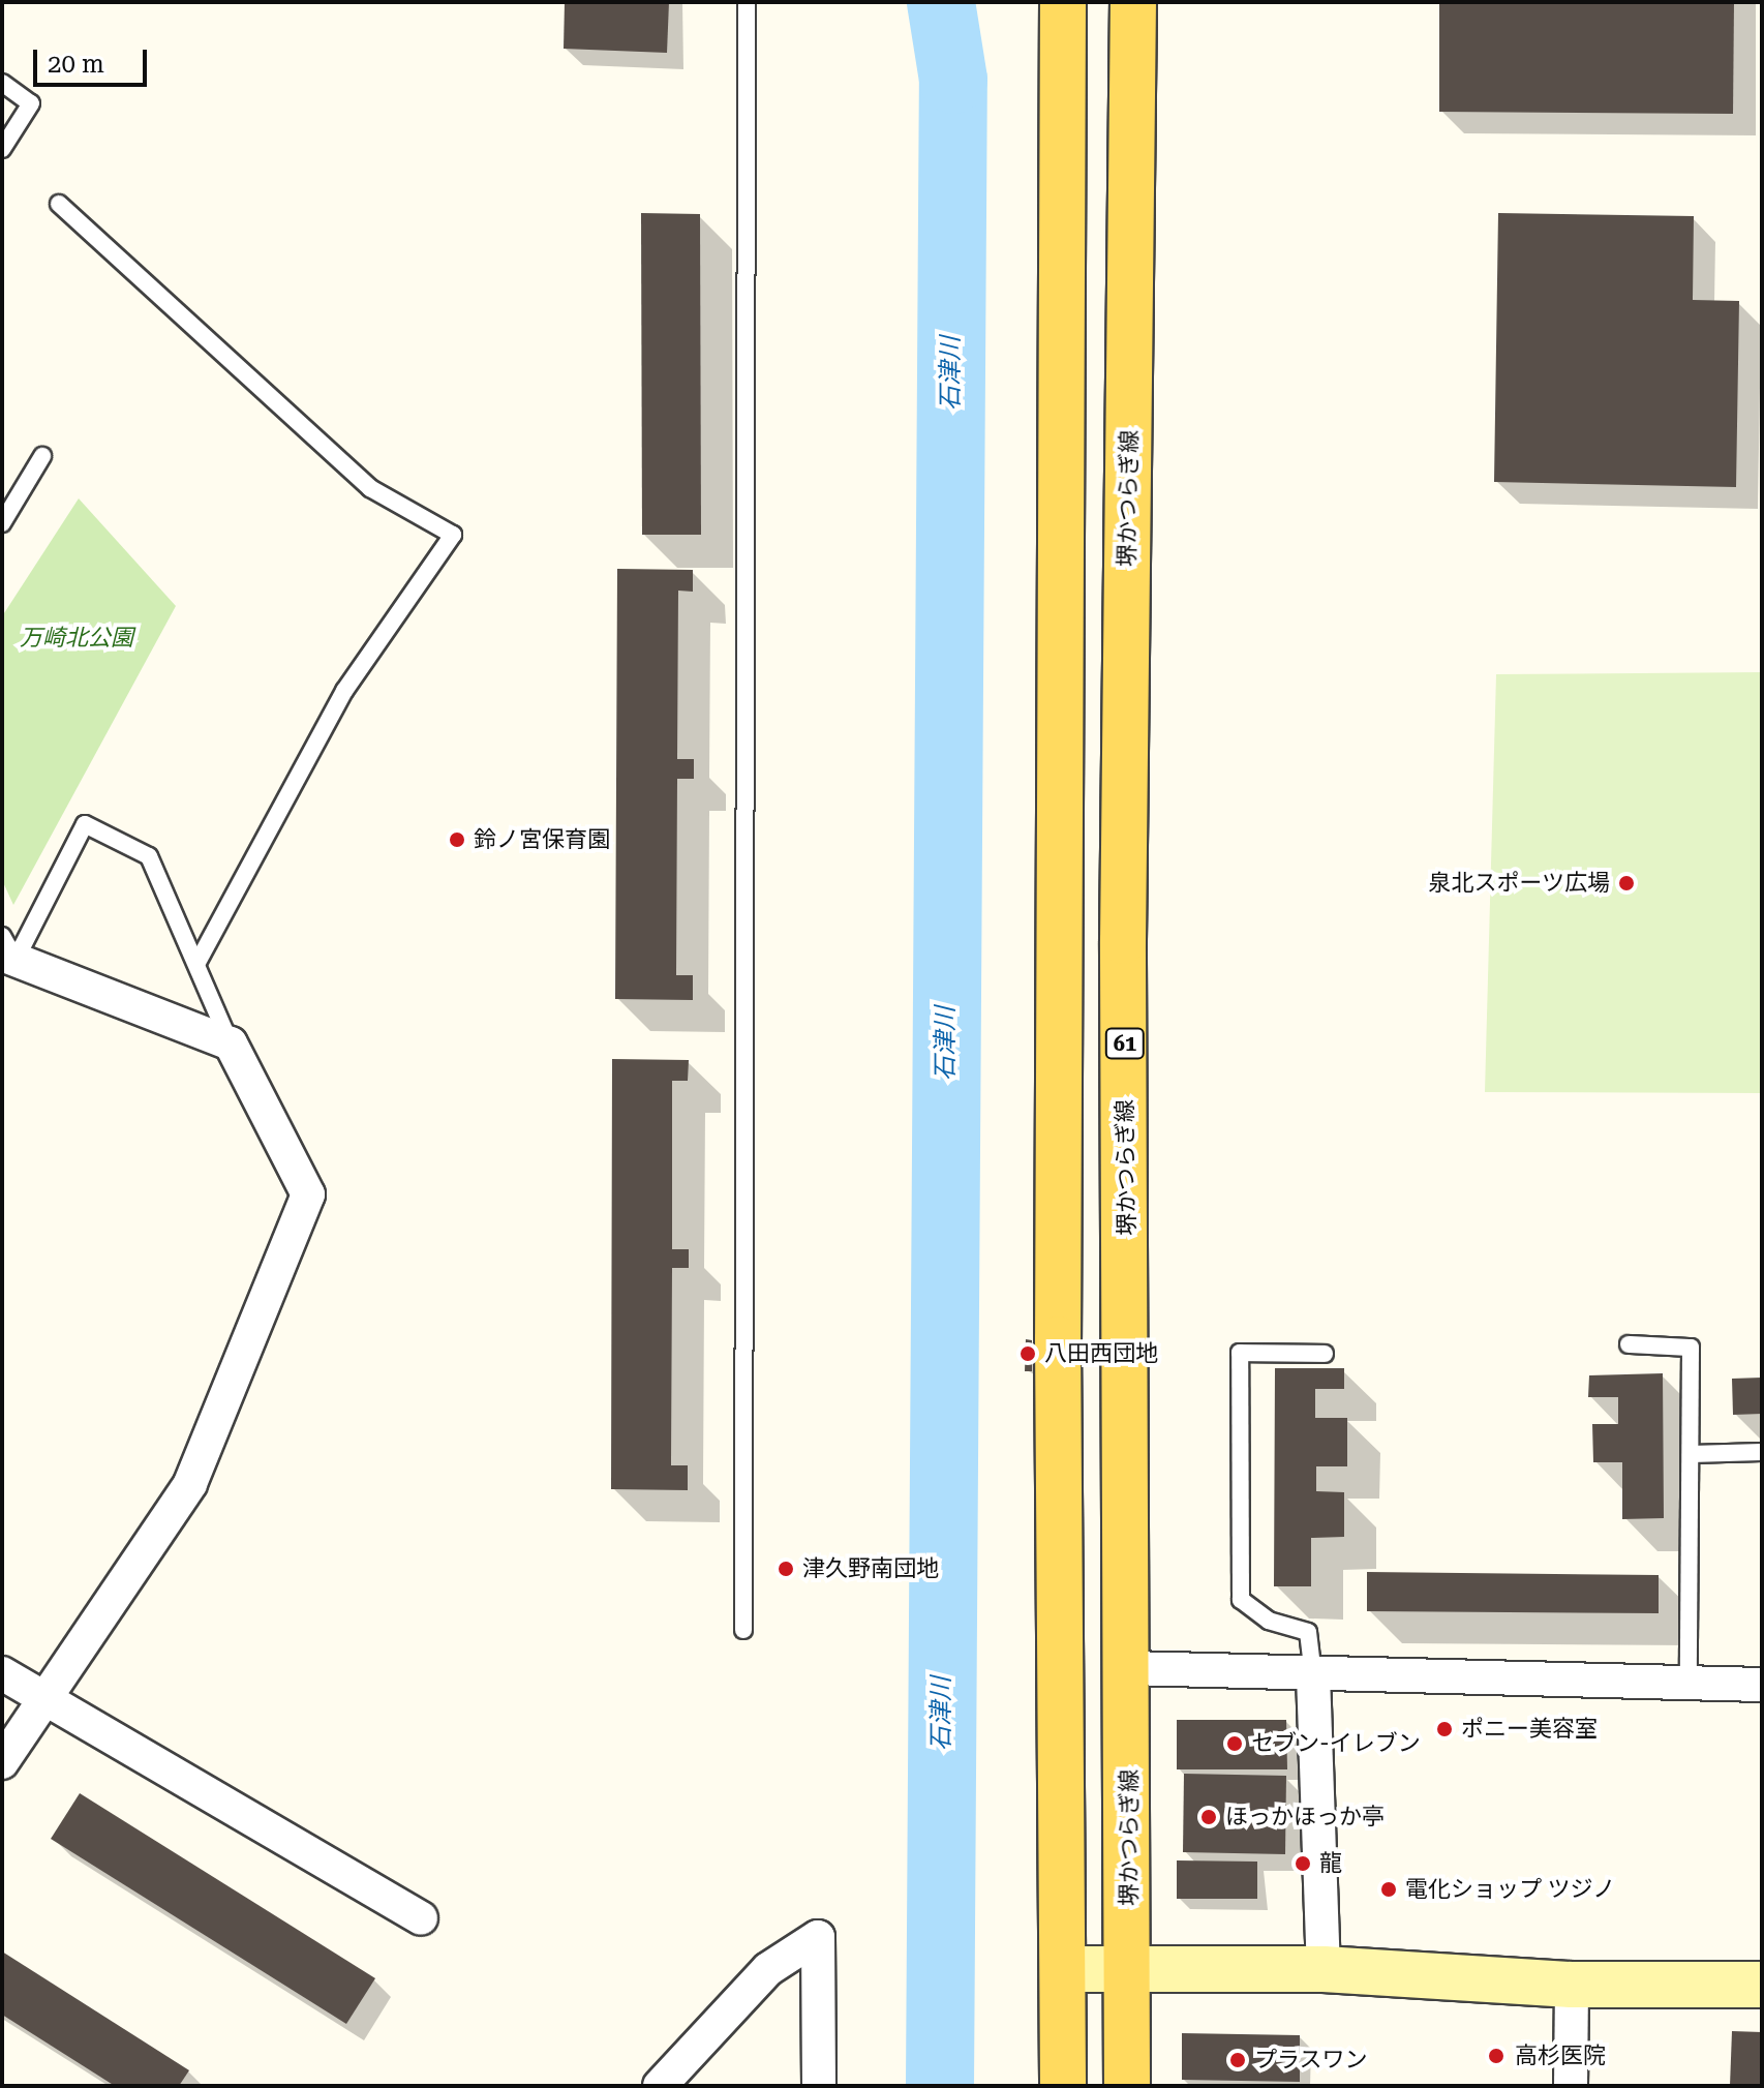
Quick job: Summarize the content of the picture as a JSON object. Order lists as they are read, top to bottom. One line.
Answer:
{"streets":{"main road":["堺かつらぎ線","61"]},"water":["石津川"],"parks":["万崎北公園"],"places":["鈴ノ宮保育園","泉北スポーツ広場","八田西団地","津久野南団地","ポニー美容室","セブン-イレブン","ほっかほっか亭","龍","電化ショップ ツジノ","高杉医院","プラスワン"],"scale_bar":"20 m"}
